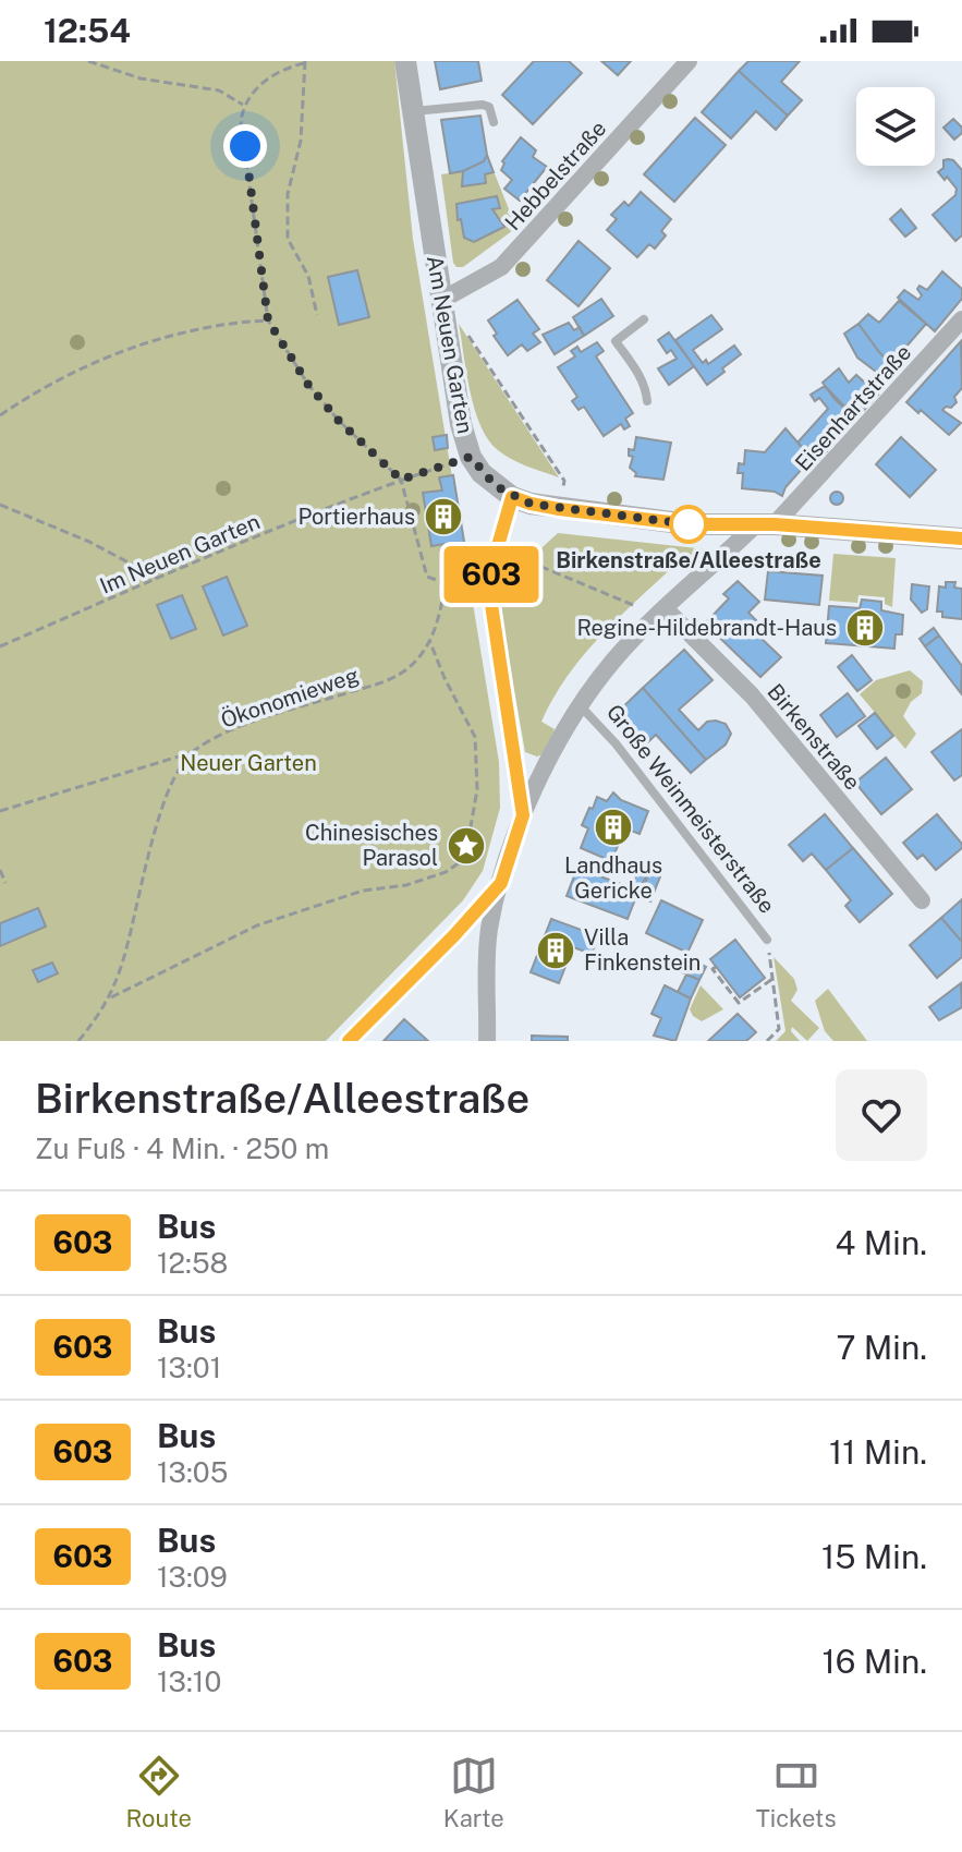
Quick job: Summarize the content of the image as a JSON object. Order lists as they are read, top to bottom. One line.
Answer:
{"streets":{"street":["Hebbelstraße","Am Neuen Garten","Eisenhartstraße","Birkenstraße","Große Weinmeisterstraße"],"path":["Im Neuen Garten","Ökonomieweg"]},"crossings":[["Hebbelstraße","Am Neuen Garten"],["Am Neuen Garten","Im Neuen Garten"],["Eisenhartstraße","Große Weinmeisterstraße"],["Birkenstraße","Große Weinmeisterstraße"]],"parks":["Neuer Garten"],"places":{"building":["Portierhaus","Regine-Hildebrandt-Haus","Landhaus Gericke","Villa Finkenstein"],"other":["Birkenstraße/Alleestraße"],"place":["Chinesisches Parasol"]},"lines":["bus line 603"],"page":{"status":"12:54","on_map":"603","heading":["Birkenstraße/Alleestraße","Zu Fuß · 4 Min. · 250 m"],"list":[{"mark":"603","name":"Bus","note":"12:58","value":"4 Min."},{"mark":"603","name":"Bus","note":"13:01","value":"7 Min."},{"mark":"603","name":"Bus","note":"13:05","value":"11 Min."},{"mark":"603","name":"Bus","note":"13:09","value":"15 Min."},{"mark":"603","name":"Bus","note":"13:10","value":"16 Min."}],"tabs":["Route","Karte","Tickets"]}}
